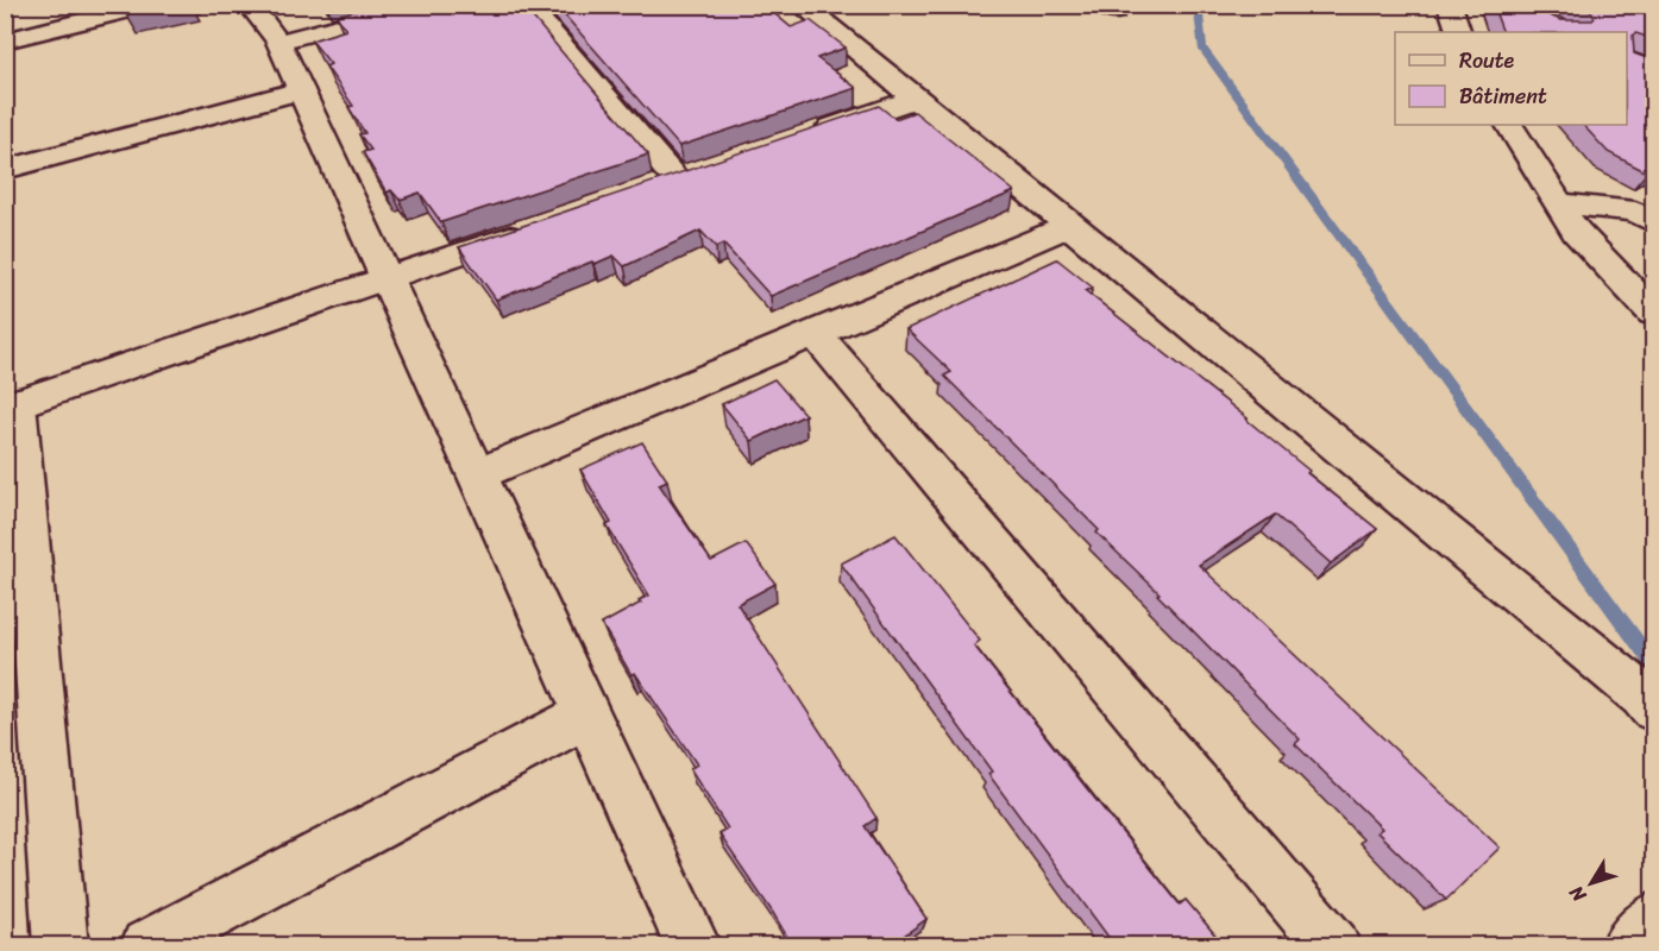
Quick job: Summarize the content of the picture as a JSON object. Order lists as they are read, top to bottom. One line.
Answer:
{"legend":["Route","Bâtiment"],"north":"bottom left"}
